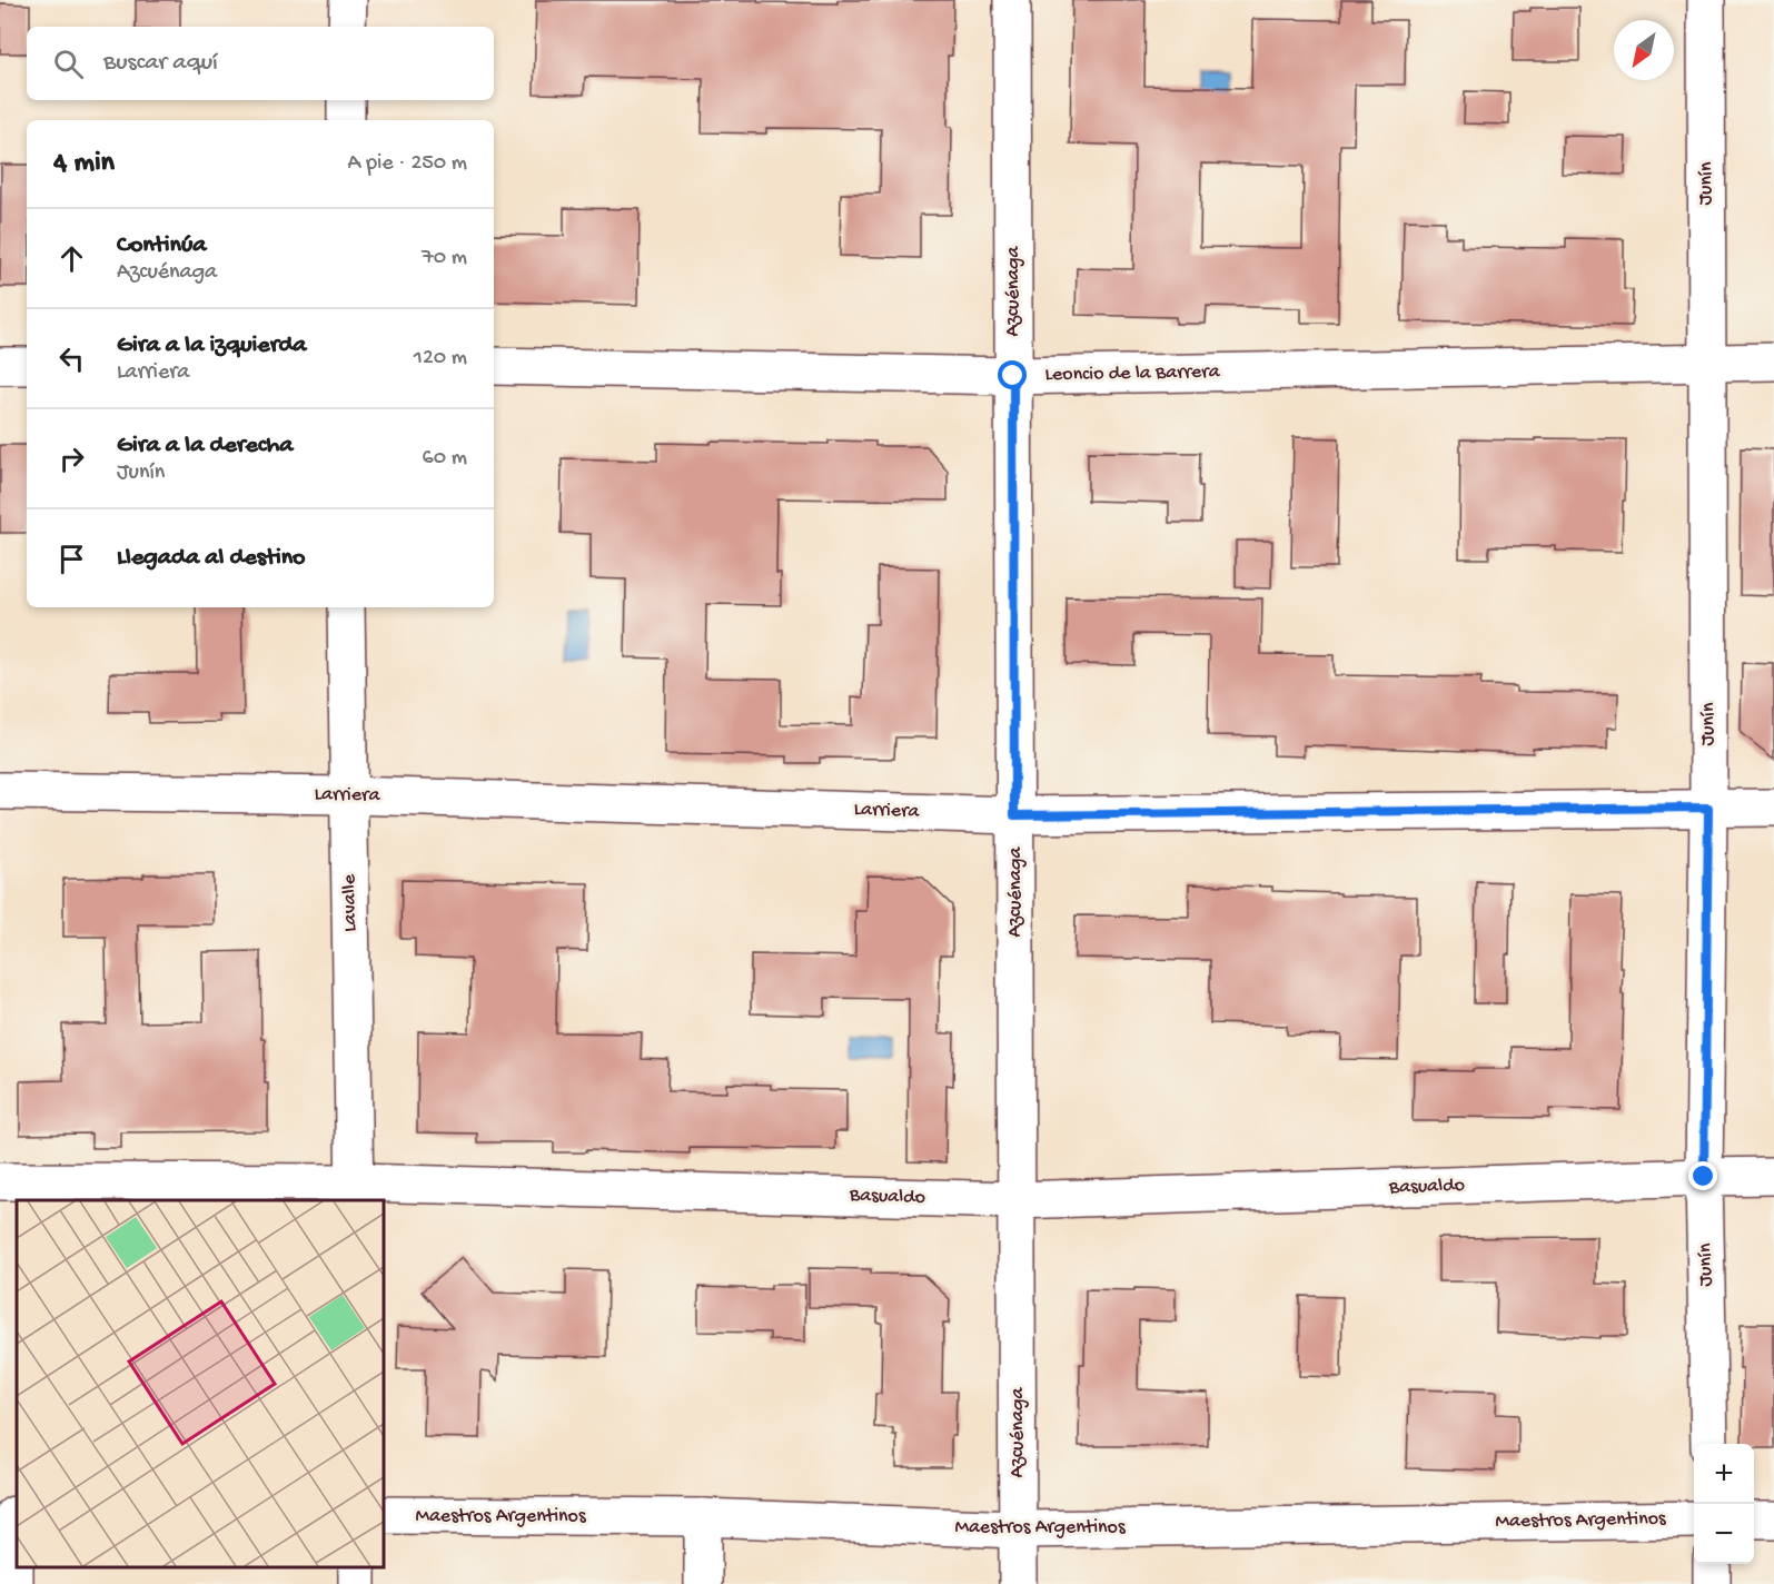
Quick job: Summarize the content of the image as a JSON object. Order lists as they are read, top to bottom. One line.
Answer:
{"streets":{"street":["Junín","Azcuénaga","Leoncio de la Barrera","Larriera","Lavalle","Basualdo","Maestros Argentinos"]},"crossings":[["Junín","Leoncio de la Barrera"],["Junín","Larriera"],["Junín","Basualdo"],["Azcuénaga","Leoncio de la Barrera"],["Azcuénaga","Larriera"],["Azcuénaga","Basualdo"],["Azcuénaga","Maestros Argentinos"],["Larriera","Lavalle"],["Lavalle","Basualdo"]],"north":"bottom left","page":{"search":"Buscar aquí","heading":["4 min","A pie · 250 m"],"list":[["Continúa","Azcuénaga","70 m"],["Gira a la izquierda","Larriera","120 m"],["Gira a la derecha","Junín","60 m"],"Llegada al destino"],"map_buttons":["+","−"]}}
